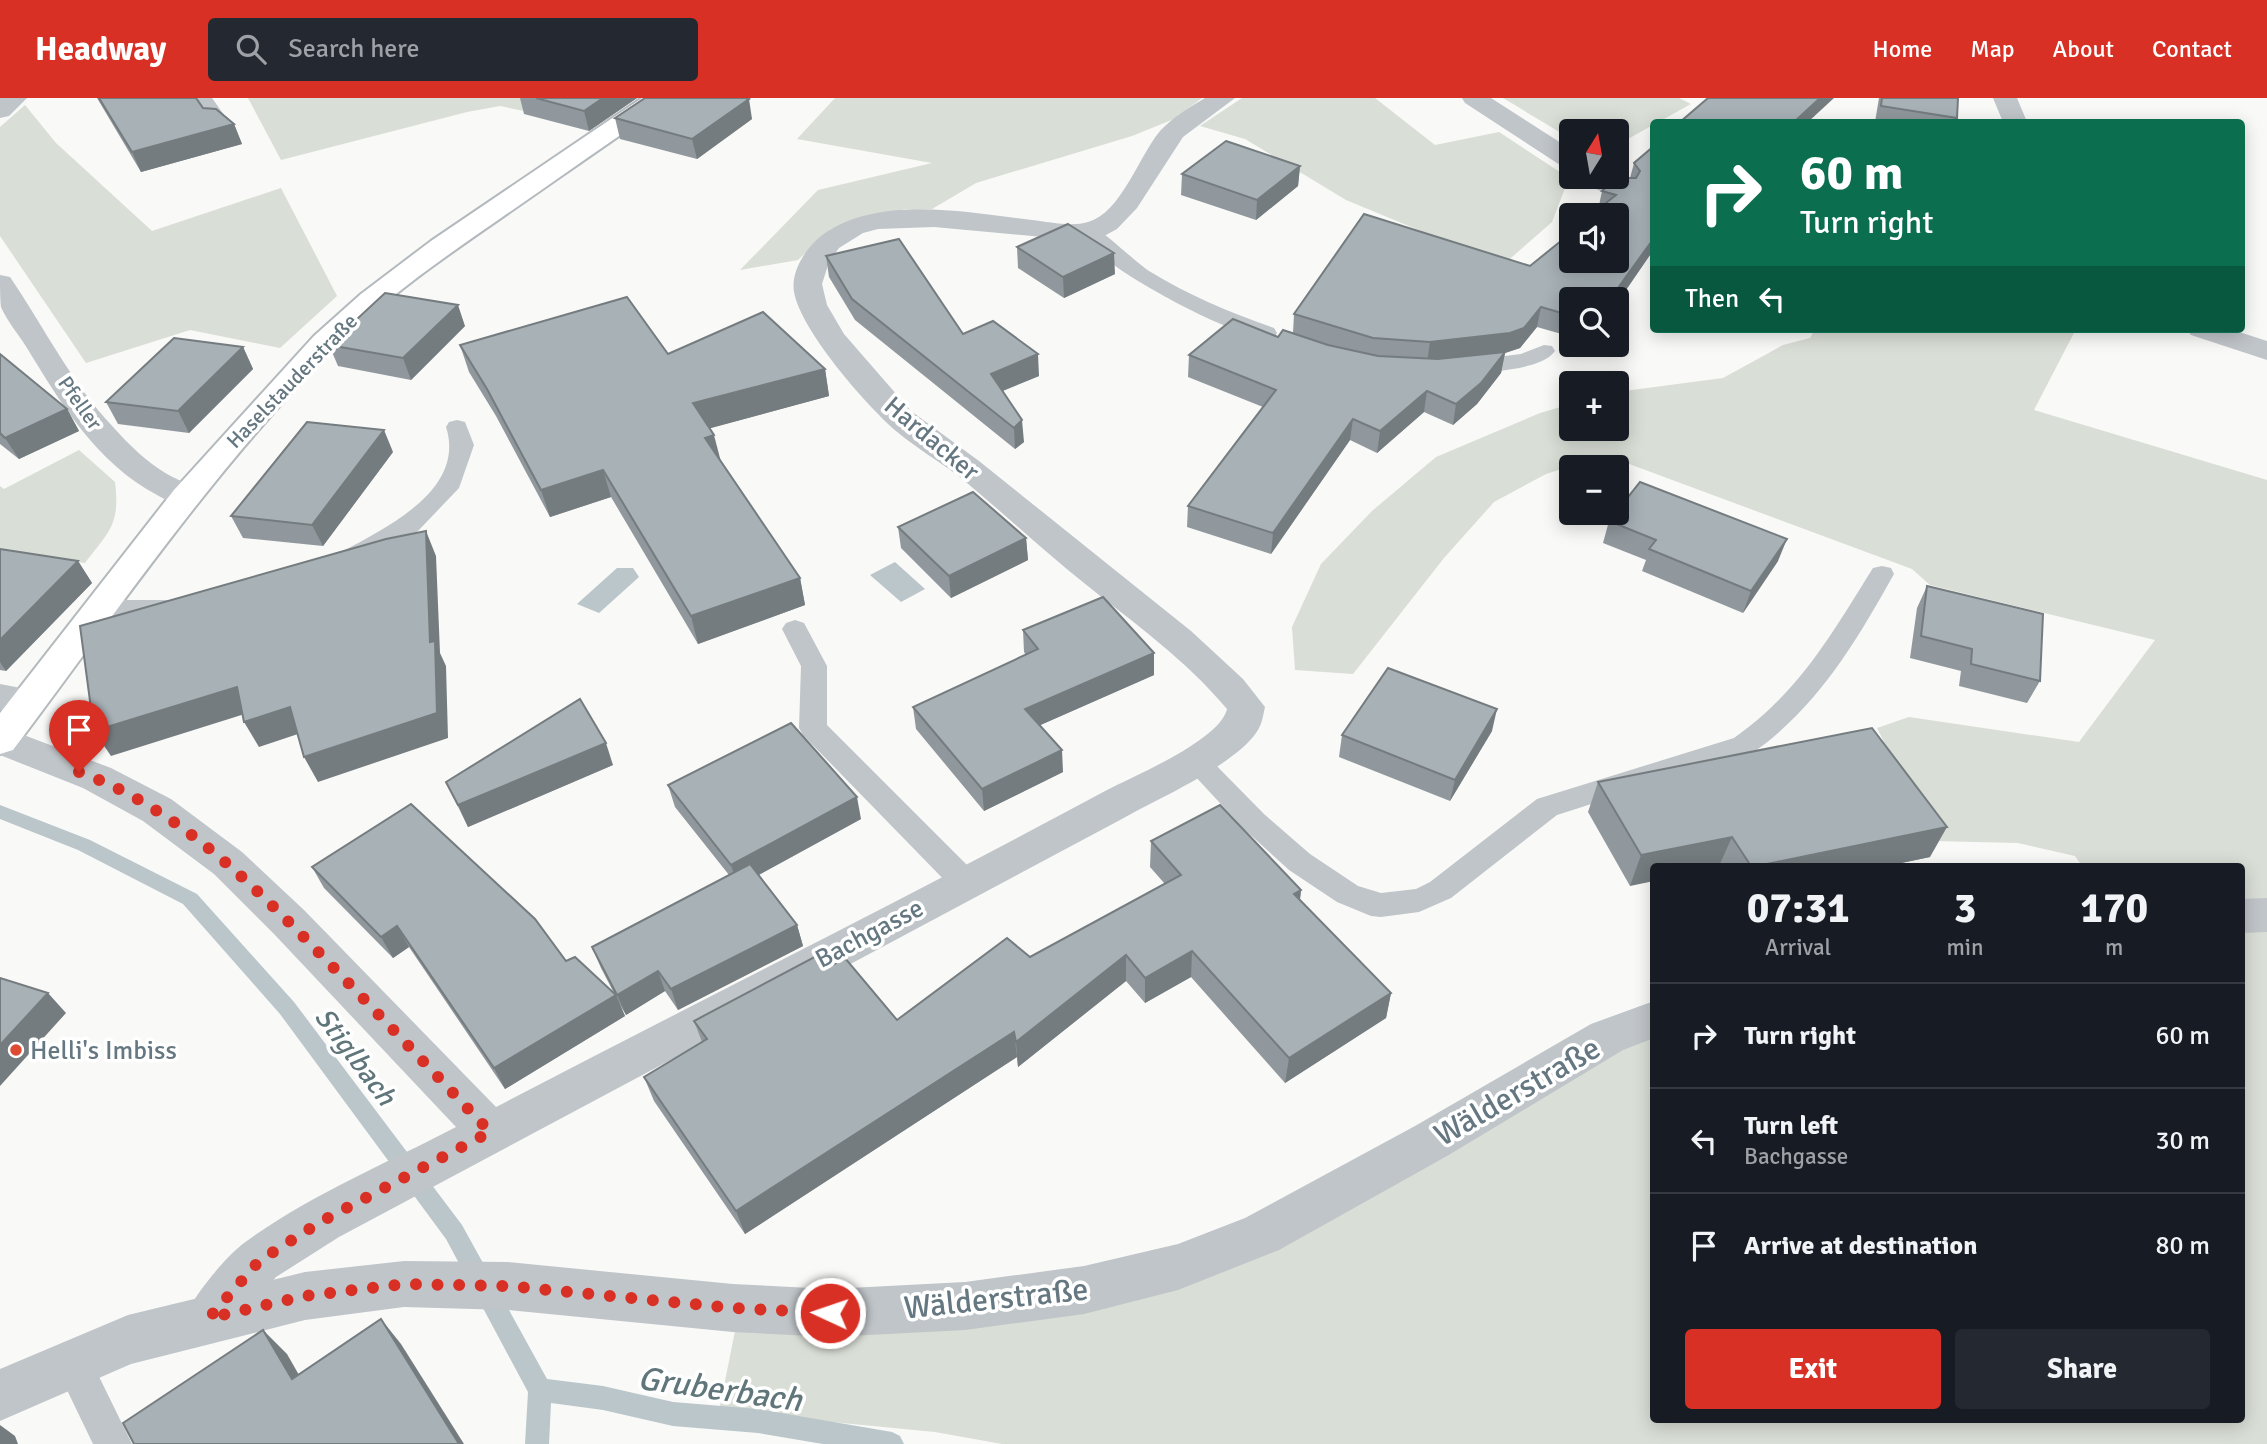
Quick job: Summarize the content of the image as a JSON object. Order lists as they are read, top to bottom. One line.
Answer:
{"streets":{"main road":["Haselstauderstraße"],"street":["Pfeller","Hardacker","Bachgasse","Wälderstraße"]},"crossings":[["Haselstauderstraße","Pfeller"],["Hardacker","Bachgasse"],["Bachgasse","Wälderstraße"]],"water":["Stiglbach","Gruberbach"],"places":["Helli's Imbiss"],"north":"top","page":{"header":"Headway","search":"Search here","nav":["Home","Map","About","Contact"],"map_buttons":["+","−"],"turn":["60 m","Turn right"],"then":"Then","eta":["07:31","Arrival","3","min","170","m"],"list":[{"name":"Turn right","value":"60 m"},{"name":"Turn left","note":"Bachgasse","value":"30 m"},{"name":"Arrive at destination","value":"80 m"}],"buttons":["Exit","Share"]}}
